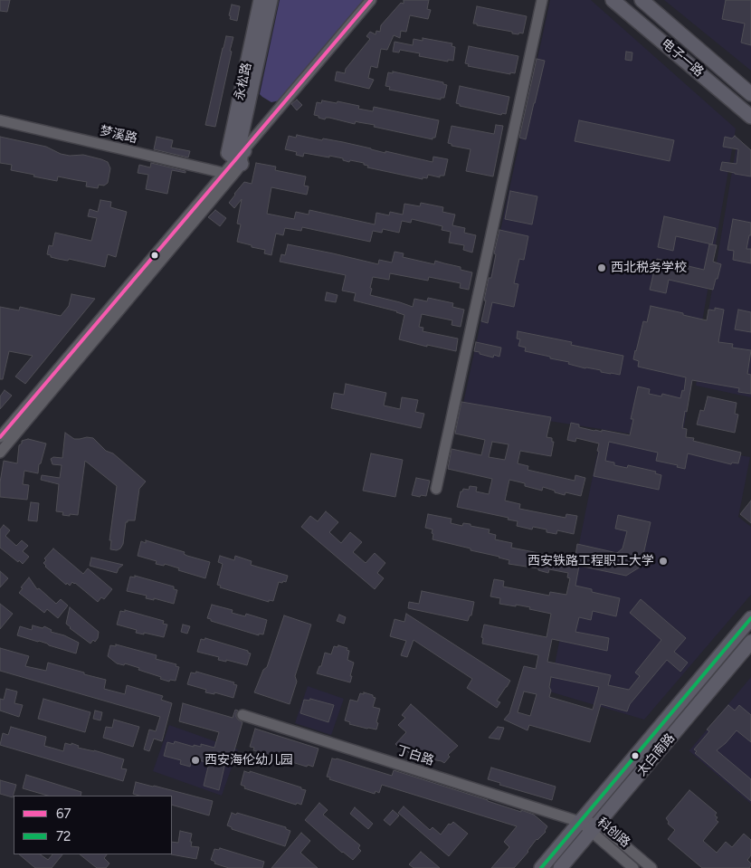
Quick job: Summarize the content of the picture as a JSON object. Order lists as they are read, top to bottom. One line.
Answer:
{"streets":{"main road":["电子一路","永松路","太白南路"],"street":["梦溪路","丁白路","科创路"]},"crossings":[["太白南路","丁白路"],["太白南路","科创路"],["丁白路","科创路"]],"places":["西北税务学校","西安铁路工程职工大学","西安海伦幼儿园"],"lines":["transit line 67","transit line 72"],"legend":["67","72"]}
